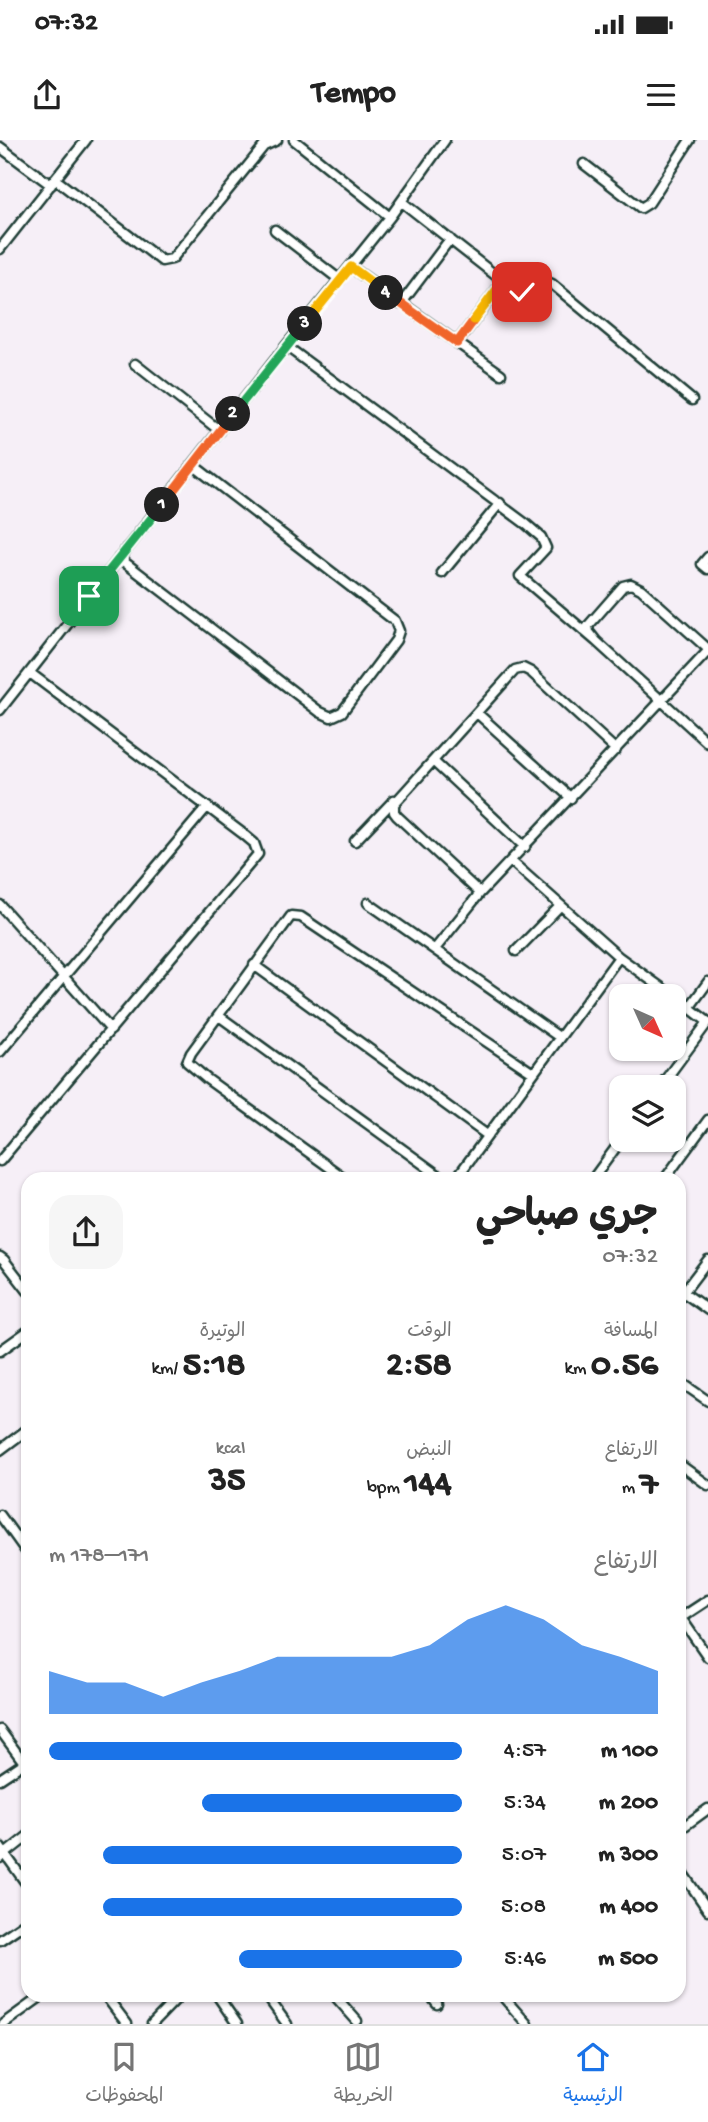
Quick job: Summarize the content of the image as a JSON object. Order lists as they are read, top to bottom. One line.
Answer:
{"north":"bottom right","page":{"status":"07:32","header":"Tempo","pins":["4","3","2","1"],"heading":["جري صباحي","07:32"],"stats":[["المسافة","0.56 km"],["الوقت","2:58"],["الوتيرة","5:18 /km"],["الارتفاع","7 m"],["النبض","144 bpm"],["kcal","35"]],"chart":["الارتفاع","171–178 m"],"list":[{"name":"100 m","note":"4:57"},{"name":"200 m","note":"5:34"},{"name":"300 m","note":"5:07"},{"name":"400 m","note":"5:08"},{"name":"500 m","note":"5:46"}],"tabs":["الرئيسية","الخريطة","المحفوظات"]}}
